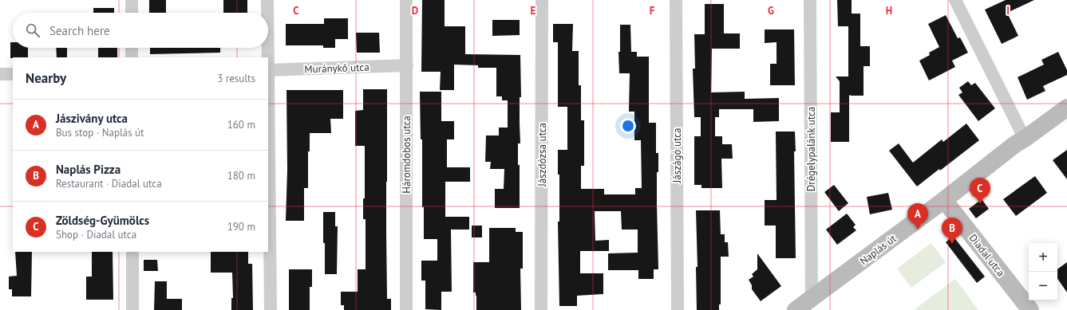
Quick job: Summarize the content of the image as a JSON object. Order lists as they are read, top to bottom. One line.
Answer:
{"streets":{"street":["Muránykő utca","Drégelypalánk utca","Háromdobos utca","Jászdózsa utca","Jászágó utca","Naplás út","Diadal utca"]},"crossings":[["Muránykő utca","Háromdobos utca"],["Drégelypalánk utca","Naplás út"],["Naplás út","Diadal utca"]],"page":{"search":"Search here","heading":["Nearby","3 results"],"list":[{"mark":"A","name":"Jászivány utca","note":"Bus stop · Naplás út","value":"160 m"},{"mark":"B","name":"Naplás Pizza","note":"Restaurant · Diadal utca","value":"180 m"},{"mark":"C","name":"Zöldség-Gyümölcs","note":"Shop · Diadal utca","value":"190 m"}],"pins":["C","A","B"],"map_buttons":["+","−"]},"grid":{"columns":["C","D","E","F","G","H","I"]}}
